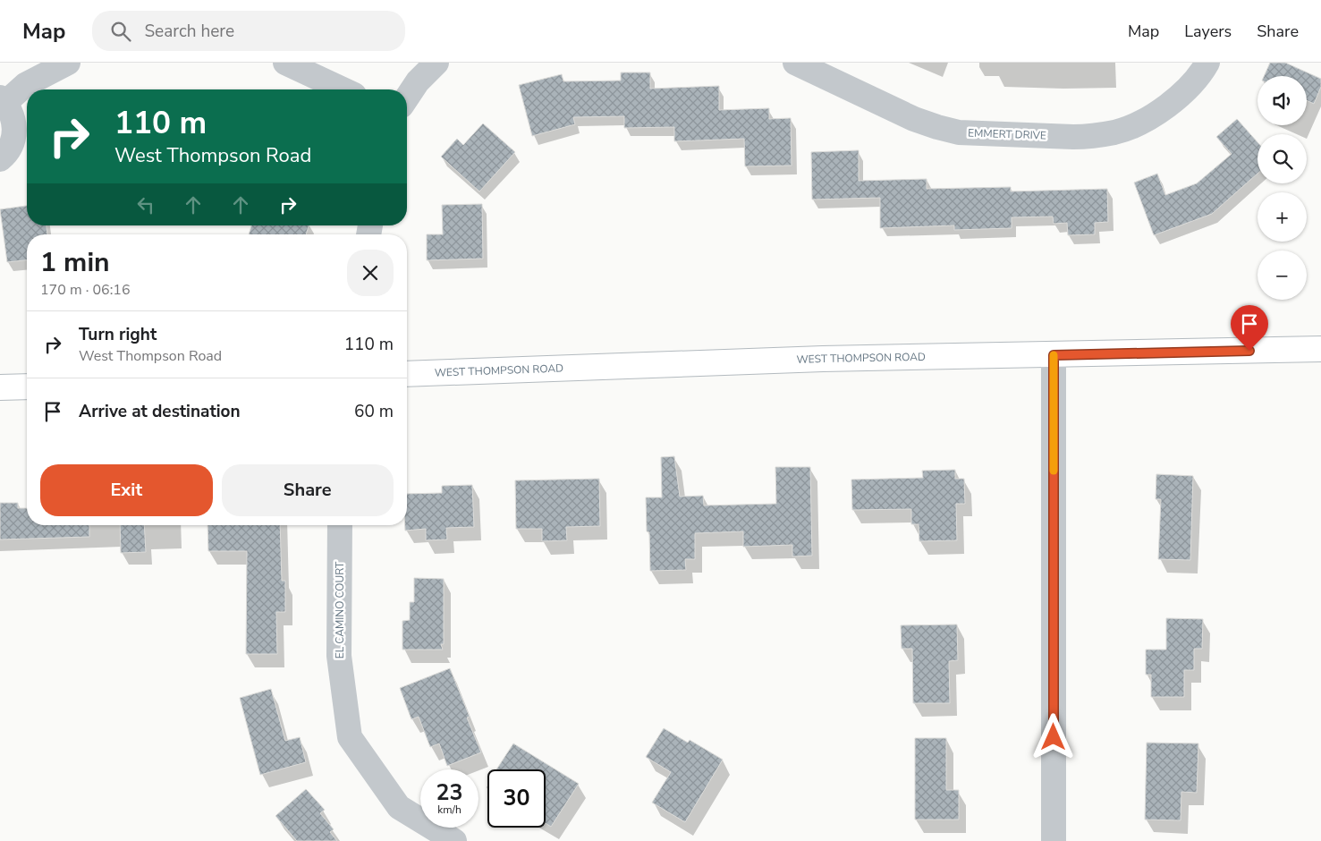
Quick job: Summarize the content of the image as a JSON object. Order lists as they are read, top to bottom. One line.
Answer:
{"streets":{"main road":["WEST THOMPSON ROAD"],"street":["EMMERT DRIVE","EL CAMINO COURT"]},"page":{"header":"Map","search":"Search here","nav":["Map","Layers","Share"],"map_buttons":["+","−"],"turn":["110 m","West Thompson Road"],"heading":["1 min","170 m · 06:16"],"list":[{"name":"Turn right","note":"West Thompson Road","value":"110 m"},{"name":"Arrive at destination","value":"60 m"}],"buttons":["Exit","Share"],"speed":"23 km/h","limit":"30"}}
